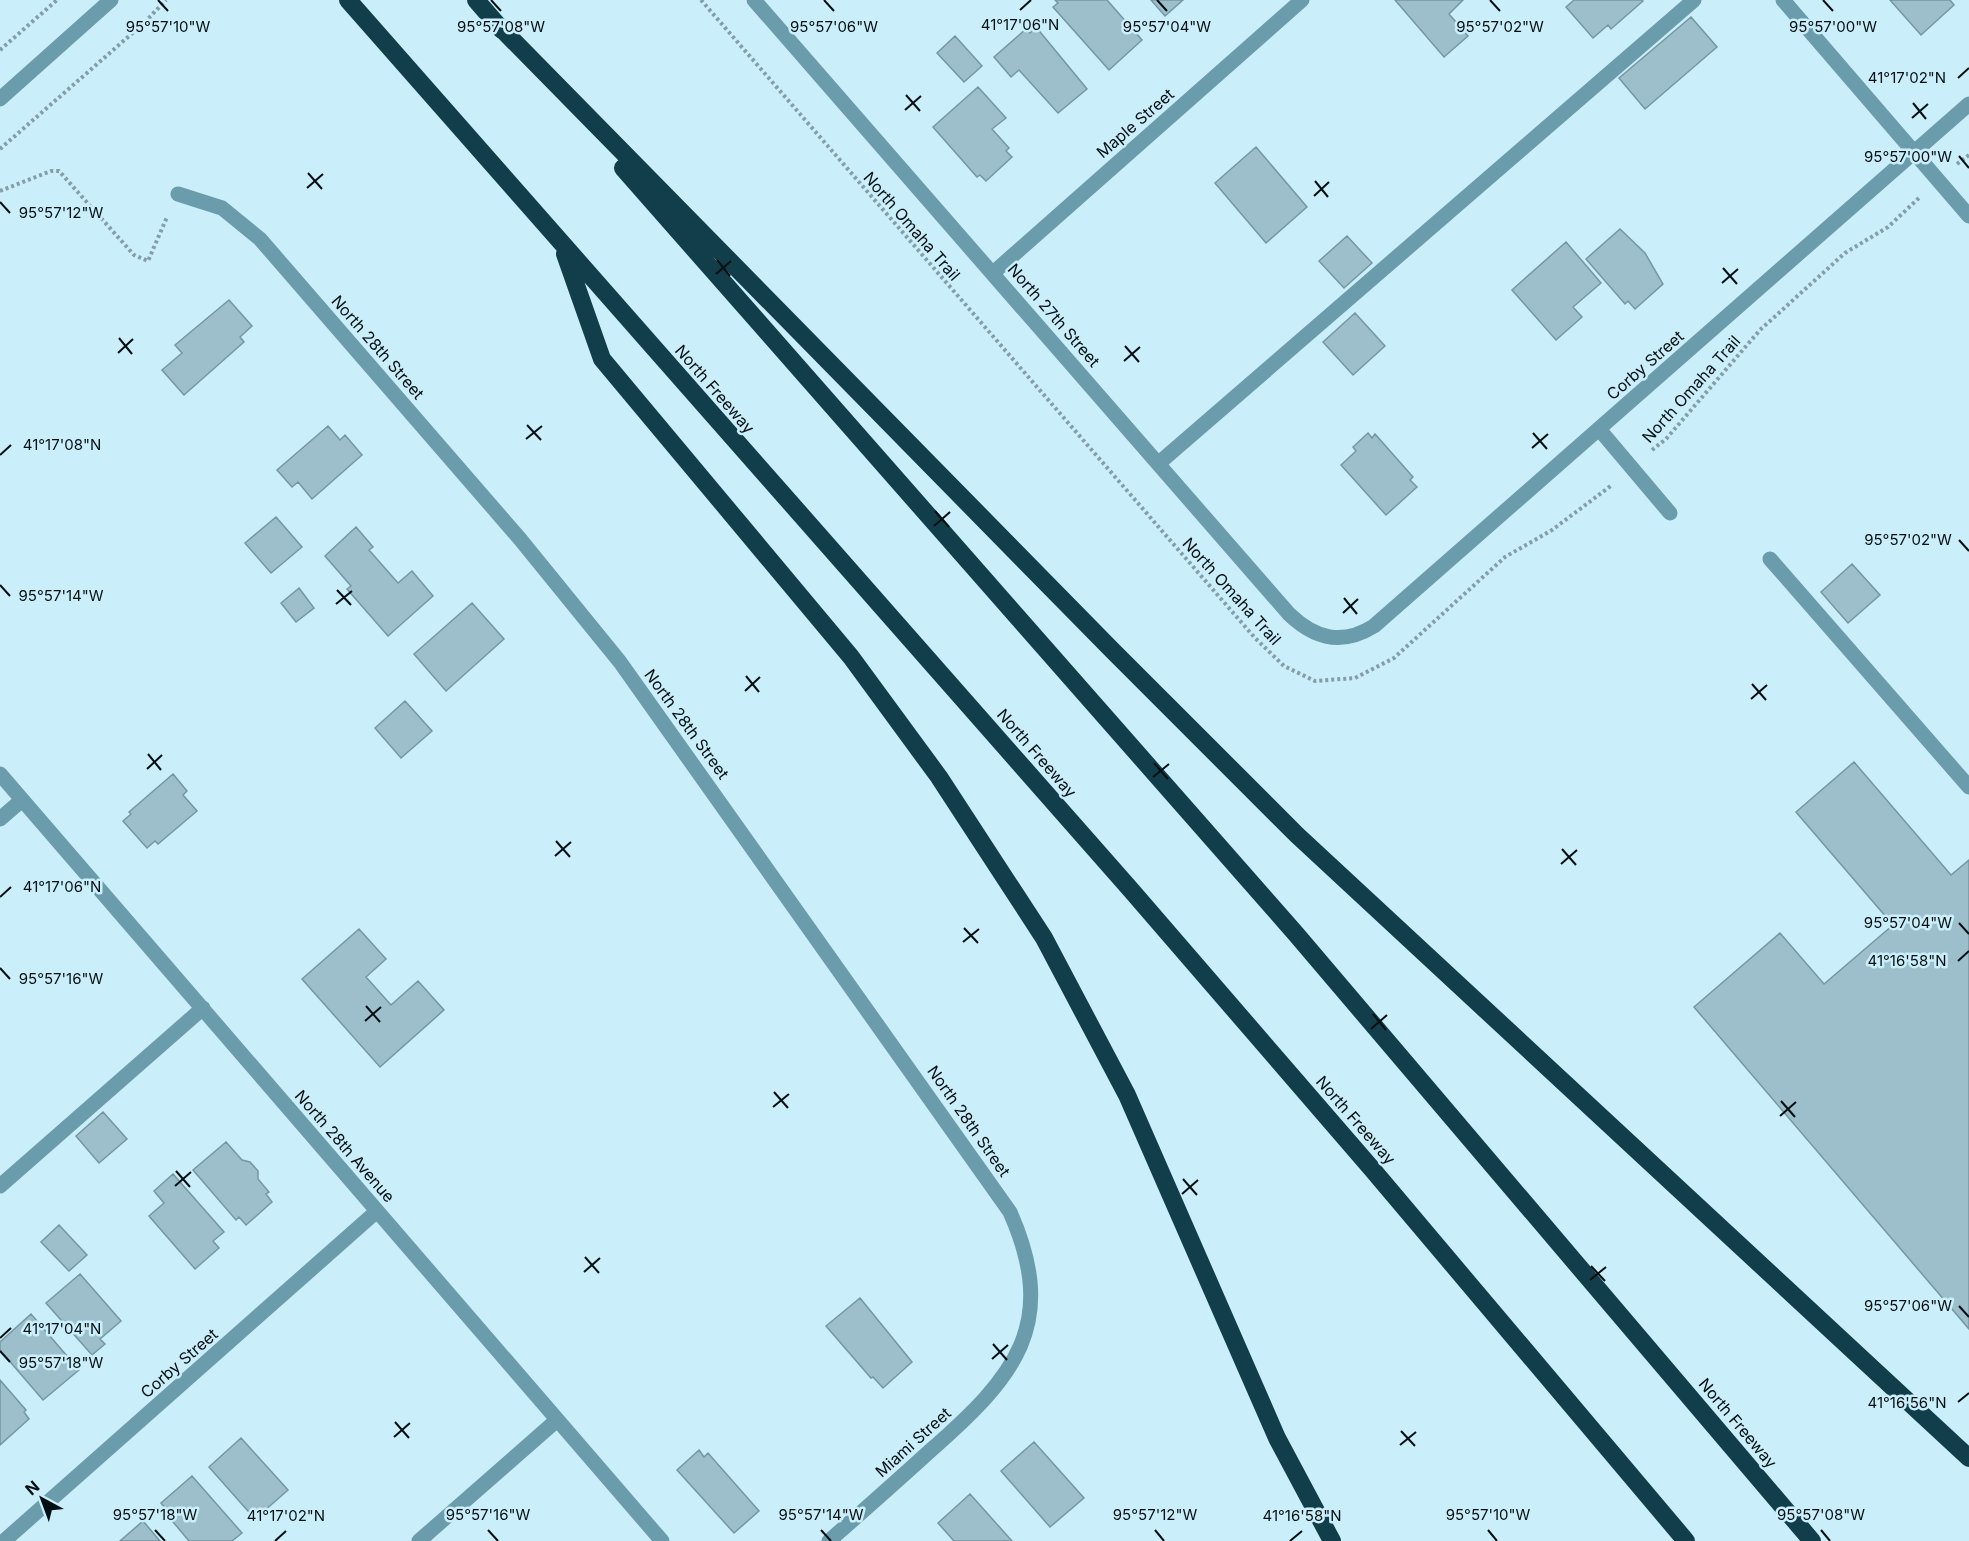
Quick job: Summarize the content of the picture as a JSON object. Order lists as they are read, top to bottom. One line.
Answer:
{"streets":{"highway":["North Freeway"],"street":["Maple Street","North 27th Street","North 28th Street","Corby Street","North 28th Avenue","Miami Street"],"path":["North Omaha Trail"]},"crossings":[["Maple Street","North 27th Street"],["North 27th Street","Corby Street"],["North 28th Street","Miami Street"],["Corby Street","North 28th Avenue"]],"north":"top left","coordinates":["41°17'06\"N","95°57'04\"W","95°57'10\"W","95°57'08\"W","95°57'06\"W","95°57'02\"W","95°57'00\"W","41°17'02\"N","95°57'12\"W","41°17'08\"N","95°57'14\"W","41°16'58\"N","95°57'16\"W","41°17'04\"N","95°57'18\"W","41°16'56\"N"]}
